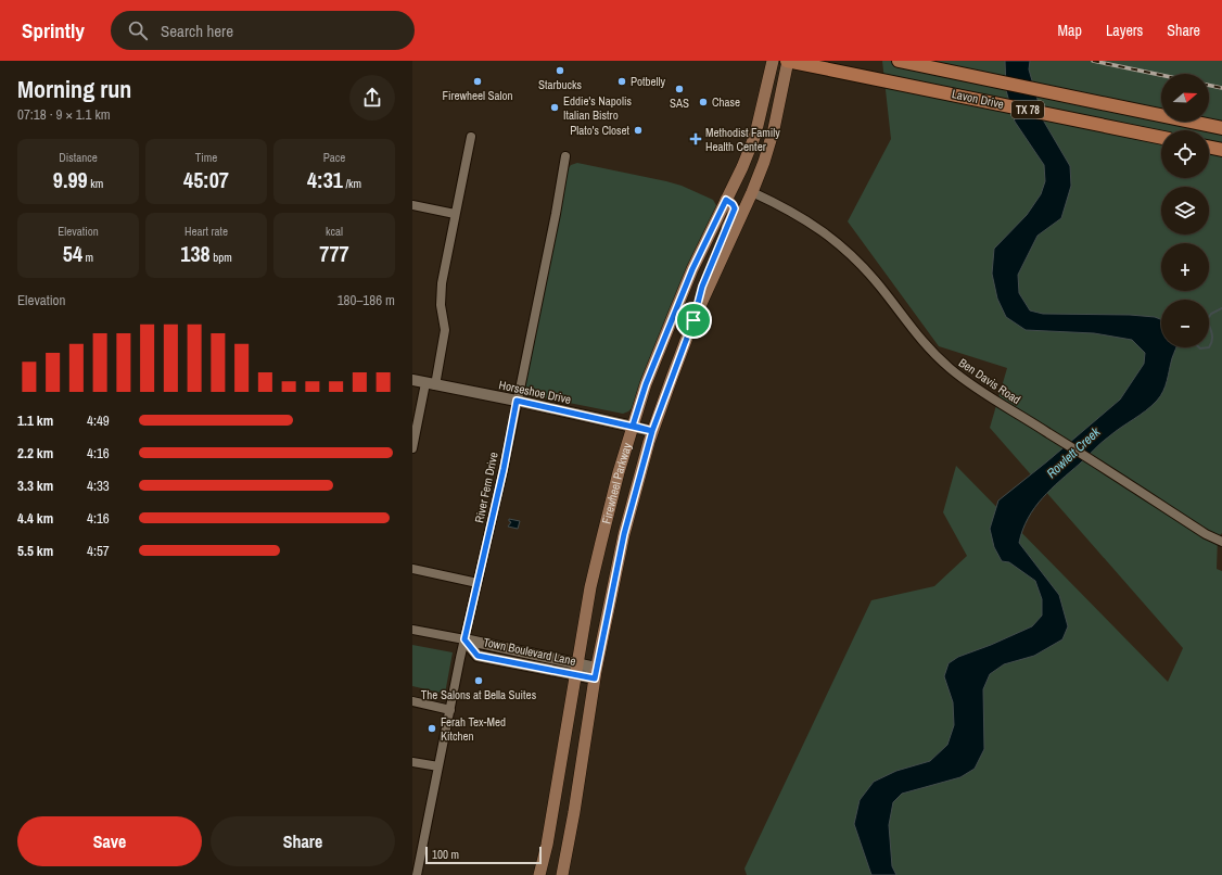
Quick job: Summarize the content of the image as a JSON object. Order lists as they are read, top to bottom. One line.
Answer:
{"streets":{"main road":["Lavon Drive","TX 78","Firewheel Parkway"],"street":["Ben Davis Road","Horseshoe Drive","River Fern Drive","Town Boulevard Lane"]},"crossings":[["Lavon Drive","Firewheel Parkway"],["Ben Davis Road","Firewheel Parkway"],["Horseshoe Drive","Firewheel Parkway"],["Horseshoe Drive","River Fern Drive"],["Firewheel Parkway","Town Boulevard Lane"],["River Fern Drive","Town Boulevard Lane"]],"water":["Rowlett Creek"],"places":{"other":["Starbucks","Firewheel Salon","Potbelly","SAS","Chase","Eddie's Napolis Italian Bistro","Plato's Closet","The Salons at Bella Suites","Ferah Tex-Med Kitchen"],"health":["Methodist Family Health Center"]},"scale_bar":"100 m","north":"right","page":{"header":"Sprintly","search":"Search here","nav":["Map","Layers","Share"],"heading":["Morning run","07:18 · 9 × 1.1 km"],"map_buttons":["+","−"],"stats":[["Distance","9.99 km"],["Time","45:07"],["Pace","4:31 /km"],["Elevation","54 m"],["Heart rate","138 bpm"],["kcal","777"]],"chart":["Elevation","180–186 m"],"list":[{"name":"1.1 km","note":"4:49"},{"name":"2.2 km","note":"4:16"},{"name":"3.3 km","note":"4:33"},{"name":"4.4 km","note":"4:16"},{"name":"5.5 km","note":"4:57"}],"buttons":["Save","Share"],"scale":"100 m"}}
